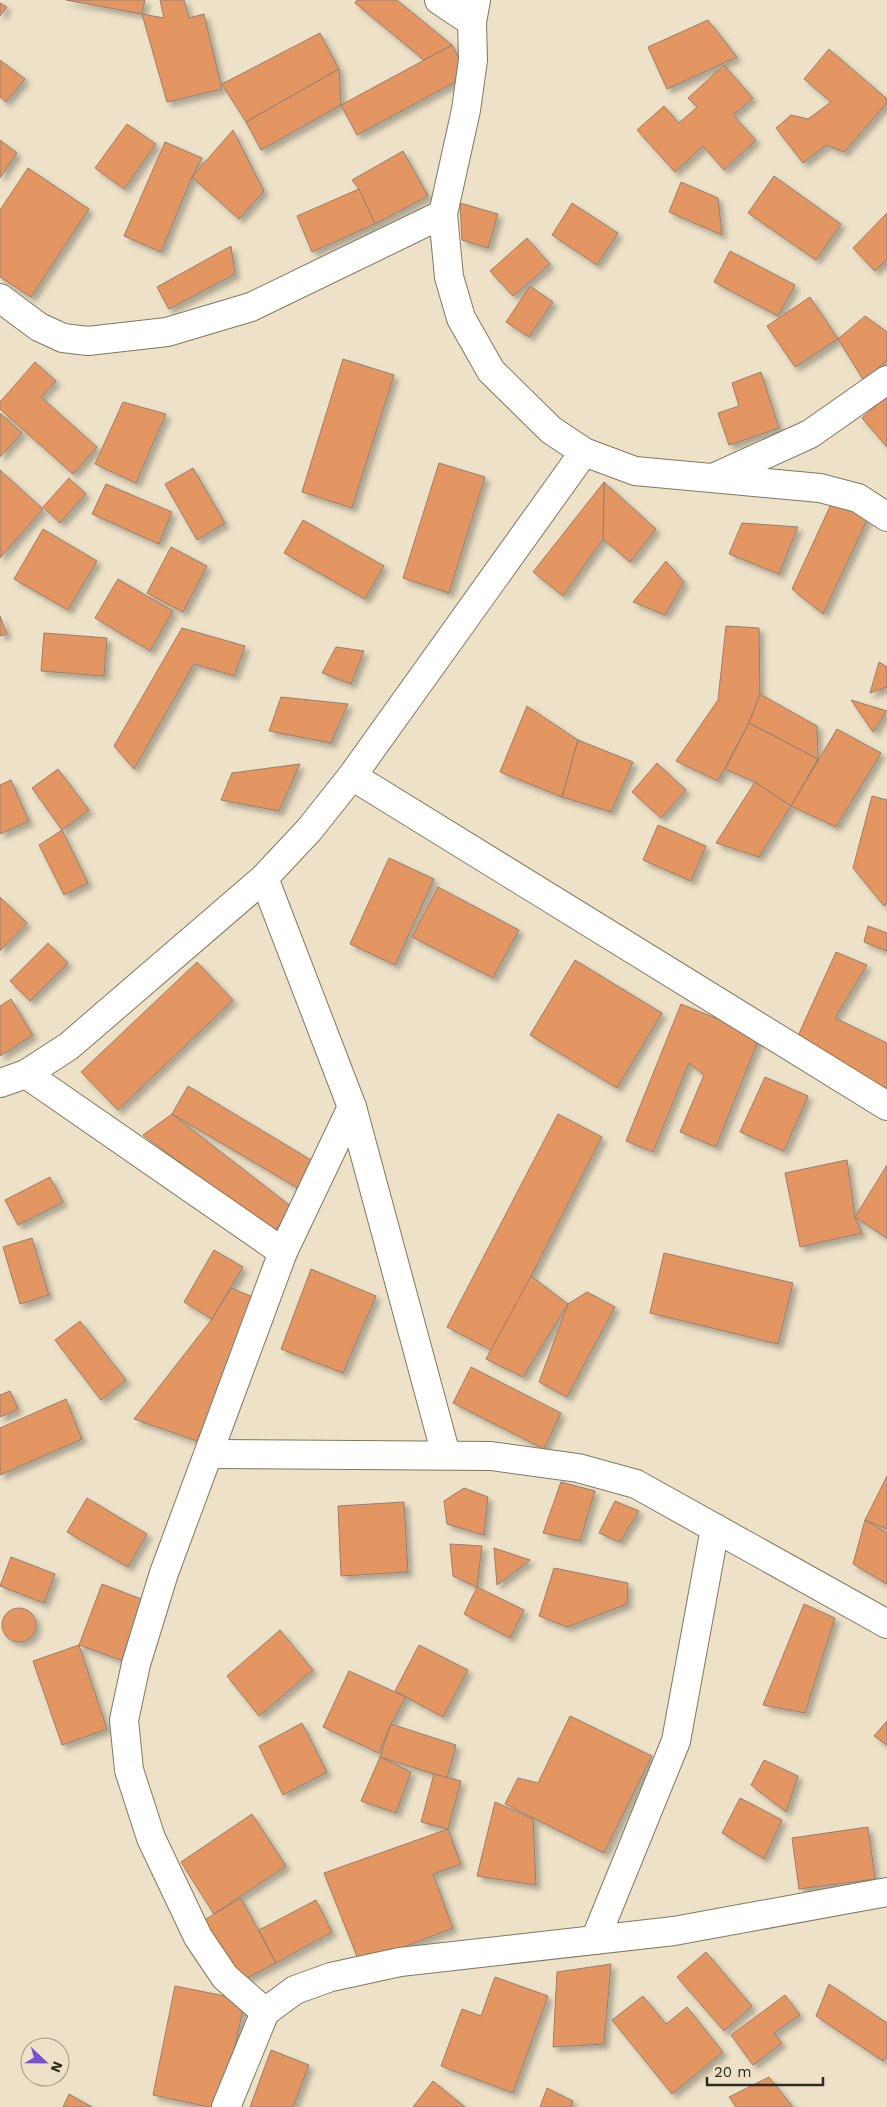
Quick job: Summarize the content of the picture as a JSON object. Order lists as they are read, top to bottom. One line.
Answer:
{"scale_bar":"20 m","north":"right"}
